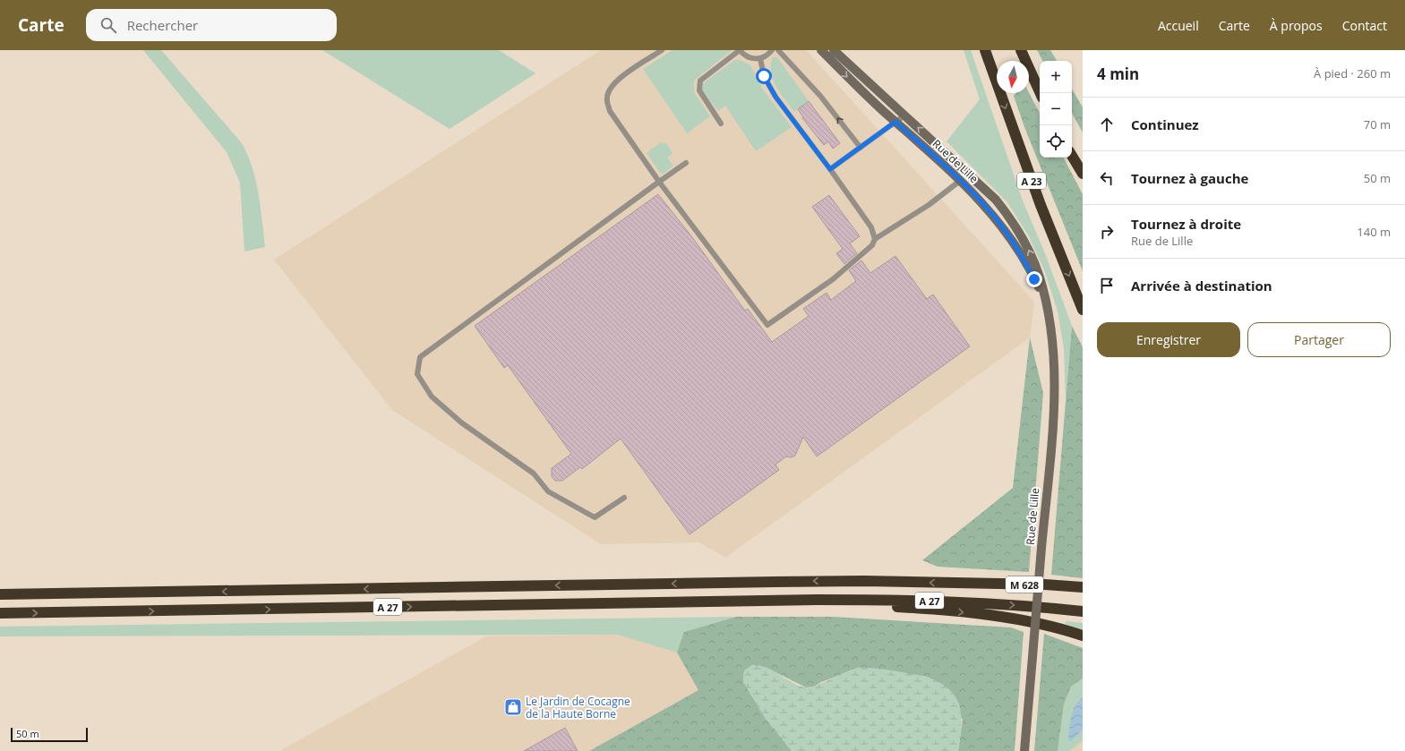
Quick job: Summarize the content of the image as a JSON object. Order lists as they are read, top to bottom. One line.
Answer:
{"streets":{"highway":["A 23","M 628","A 27"],"main road":["Rue de Lille"]},"crossings":[["M 628","A 27"]],"places":{"shop":["Le Jardin de Cocagne de la Haute Borne"]},"scale_bar":"50 m","north":"bottom","page":{"header":"Carte","search":"Rechercher","nav":["Accueil","Carte","À propos","Contact"],"heading":["4 min","À pied · 260 m"],"map_buttons":["+","−"],"list":[["Continuez","70 m"],["Tournez à gauche","50 m"],["Tournez à droite","Rue de Lille","140 m"],"Arrivée à destination"],"buttons":["Enregistrer","Partager"],"scale":"50 m"}}
